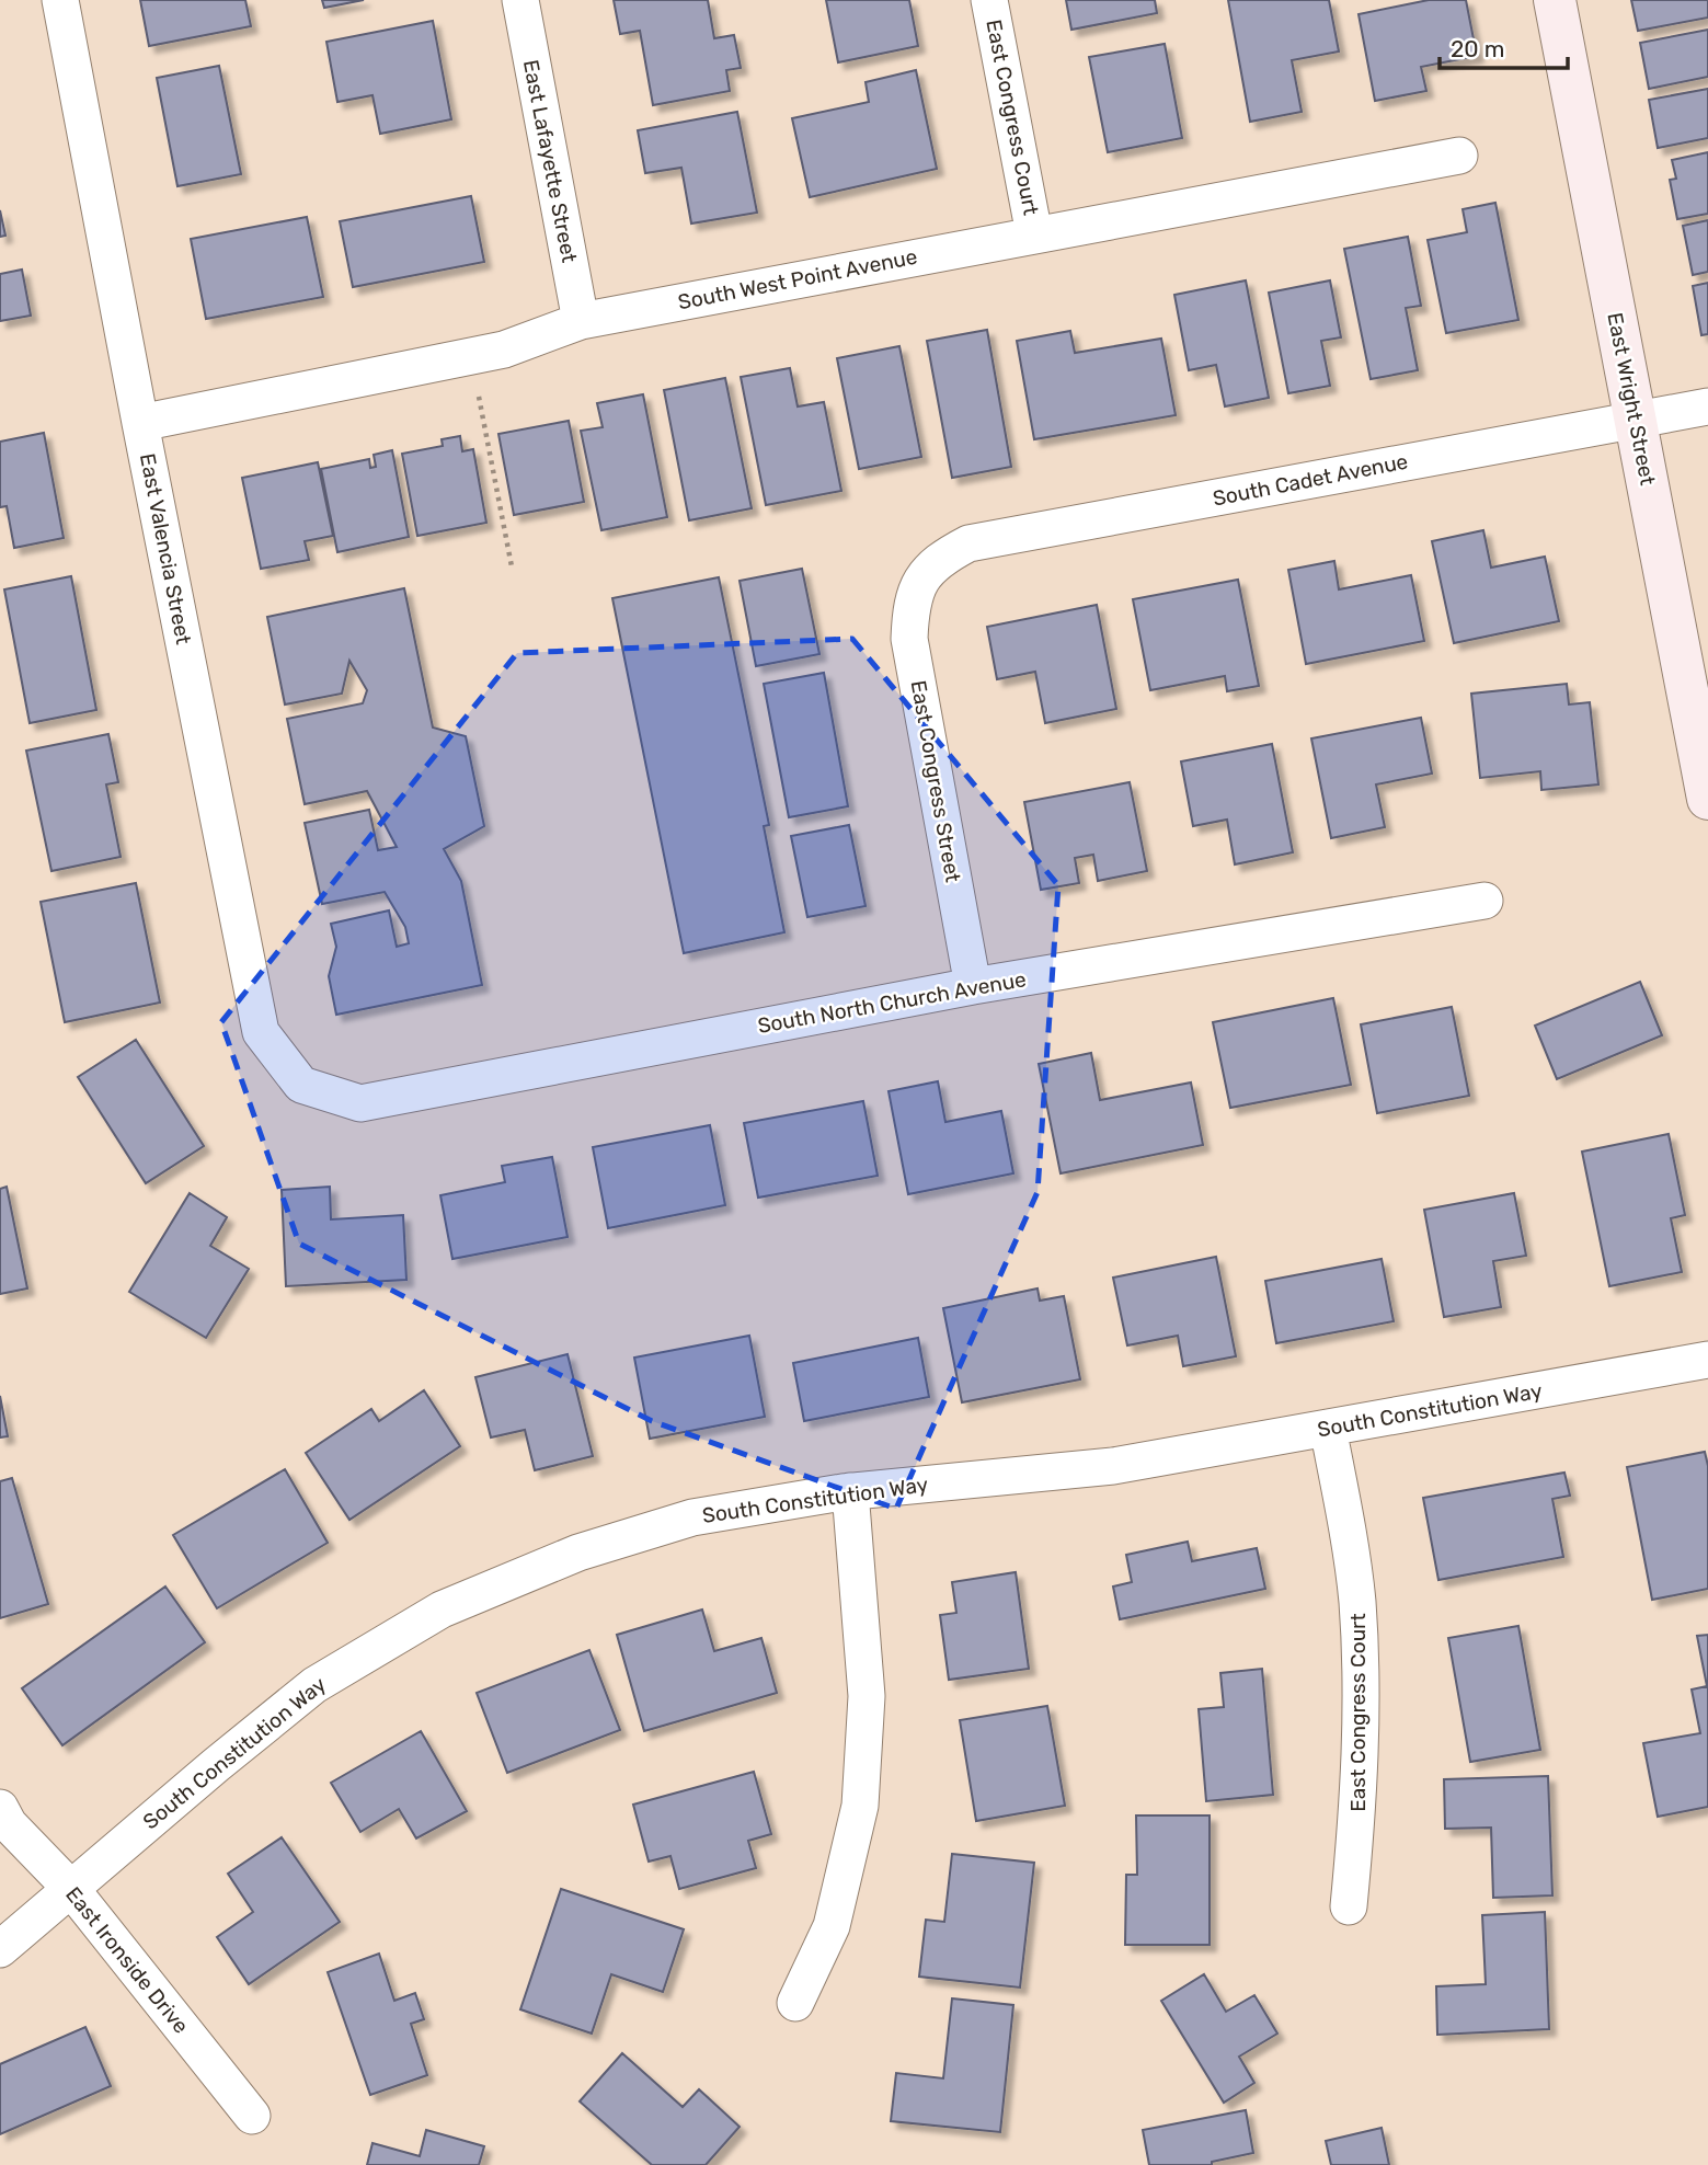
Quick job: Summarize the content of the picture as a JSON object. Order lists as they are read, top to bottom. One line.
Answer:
{"streets":{"street":["East Congress Court","East Lafayette Street","South West Point Avenue","East Wright Street","South Cadet Avenue","East Valencia Street","East Congress Street","South North Church Avenue","South Constitution Way","East Ironside Drive"]},"crossings":[["East Congress Court","South West Point Avenue"],["East Congress Court","South Constitution Way"],["East Lafayette Street","South West Point Avenue"],["South West Point Avenue","East Valencia Street"],["East Wright Street","South Cadet Avenue"],["South Cadet Avenue","East Congress Street"],["East Valencia Street","South North Church Avenue"],["East Congress Street","South North Church Avenue"],["South Constitution Way","East Ironside Drive"]],"scale_bar":"20 m"}
